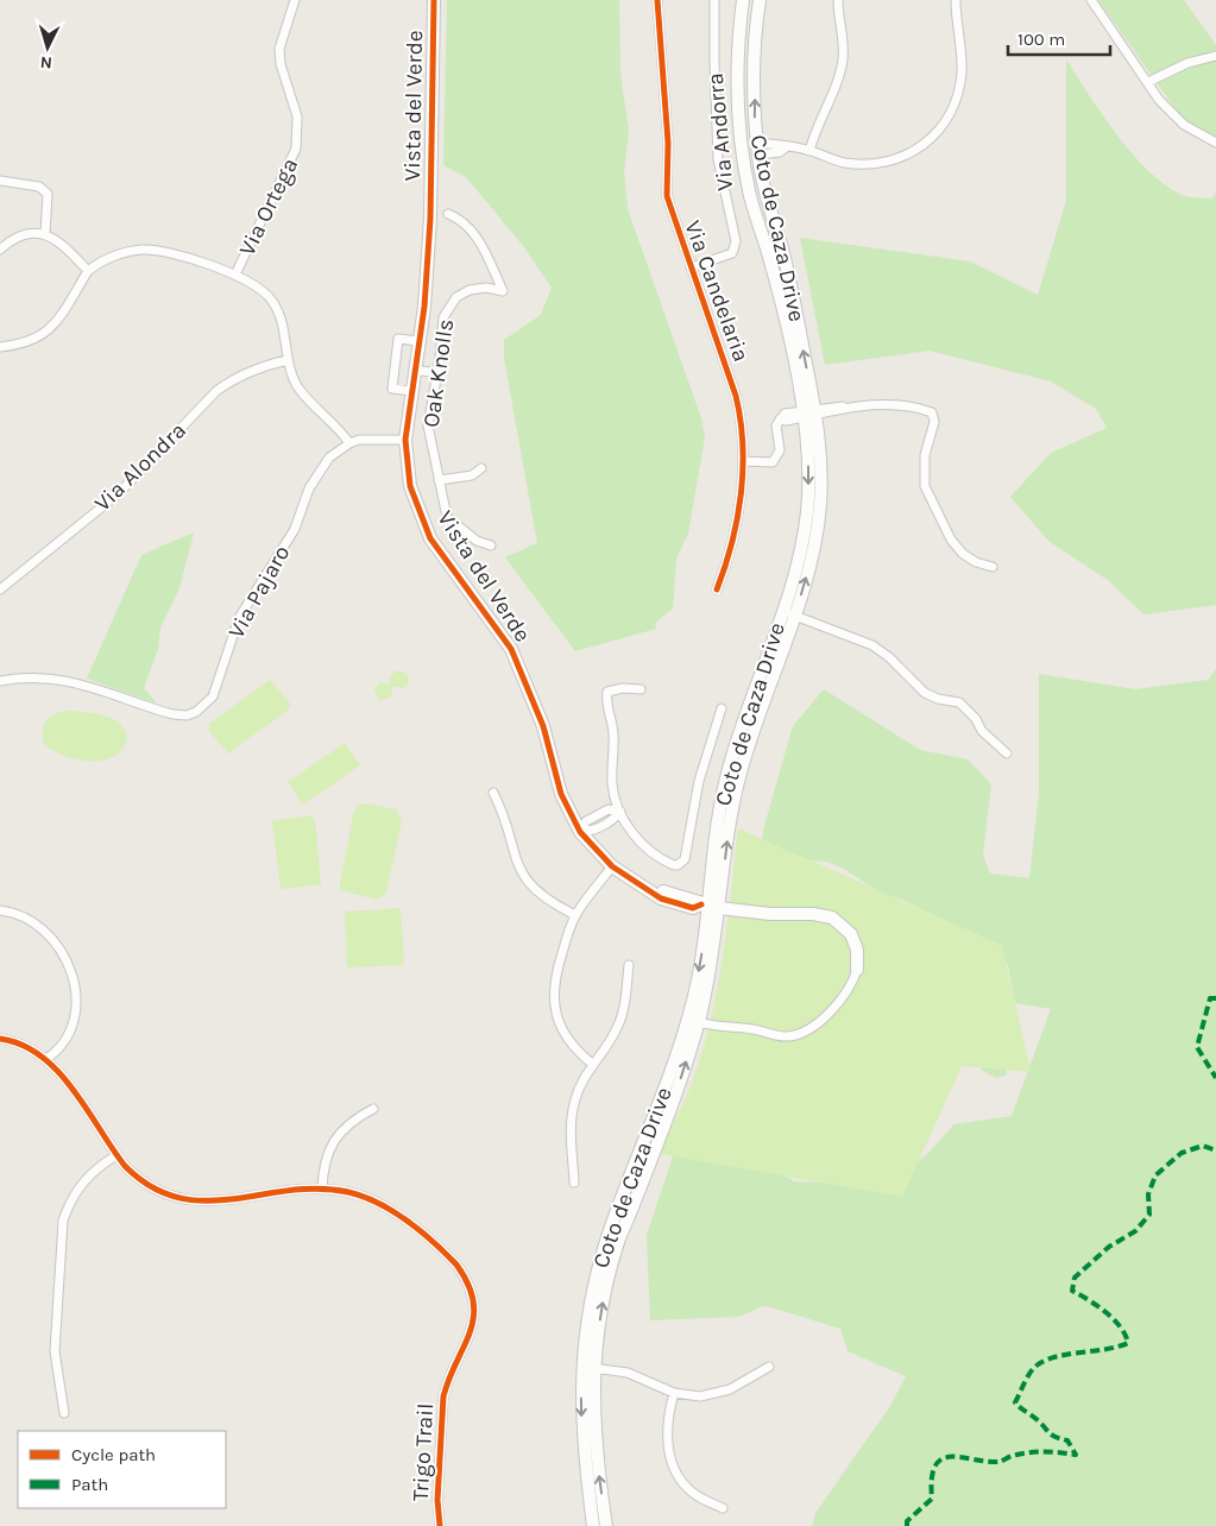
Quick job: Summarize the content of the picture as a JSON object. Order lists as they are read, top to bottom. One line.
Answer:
{"streets":{"main road":["Vista del Verde","Coto de Caza Drive"],"street":["Via Andorra","Via Ortega","Via Candelaria","Oak Knolls","Via Alondra","Via Pajaro","Trigo Trail"]},"crossings":[["Vista del Verde","Coto de Caza Drive"],["Vista del Verde","Via Pajaro"],["Via Andorra","Via Candelaria"]],"legend":["Cycle path","Path"],"scale_bar":"100 m","north":"bottom"}
